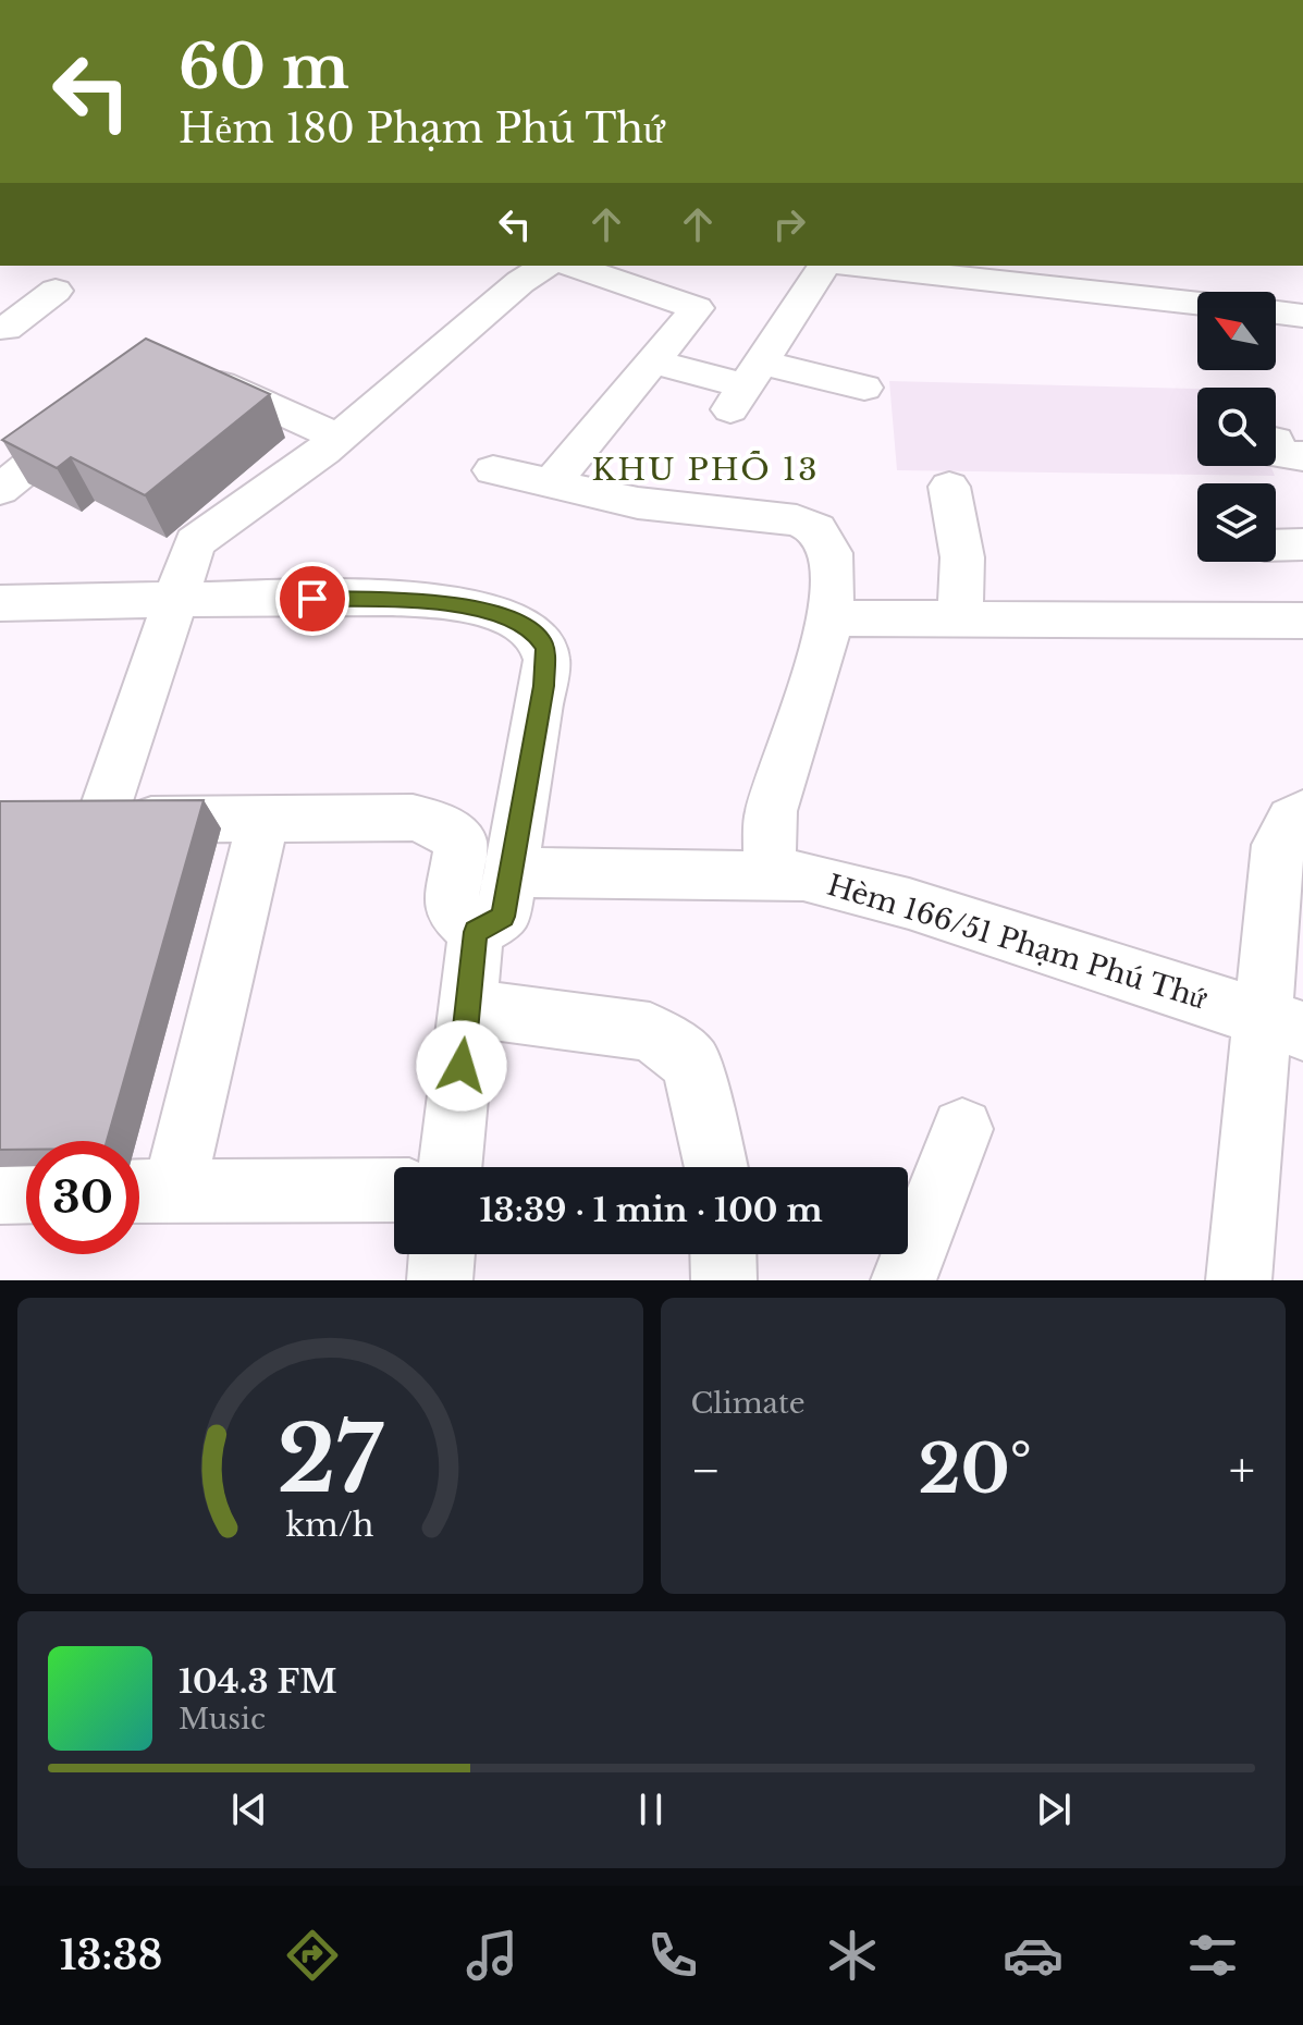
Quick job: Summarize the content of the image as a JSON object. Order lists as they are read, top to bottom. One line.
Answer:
{"streets":{"street":["Hèm 166/51 Phạm Phú Thứ"]},"districts":["KHU PHỐ 13"],"north":"top left","page":{"turn":["60 m","Hẻm 180 Phạm Phú Thứ"],"limit":"30","trip":"13:39 · 1 min · 100 m","tile":"Climate","heat":["−","20°","+"],"song":["104.3 FM","Music"],"tabs":"13:38","gauge":["27","km/h"]}}
